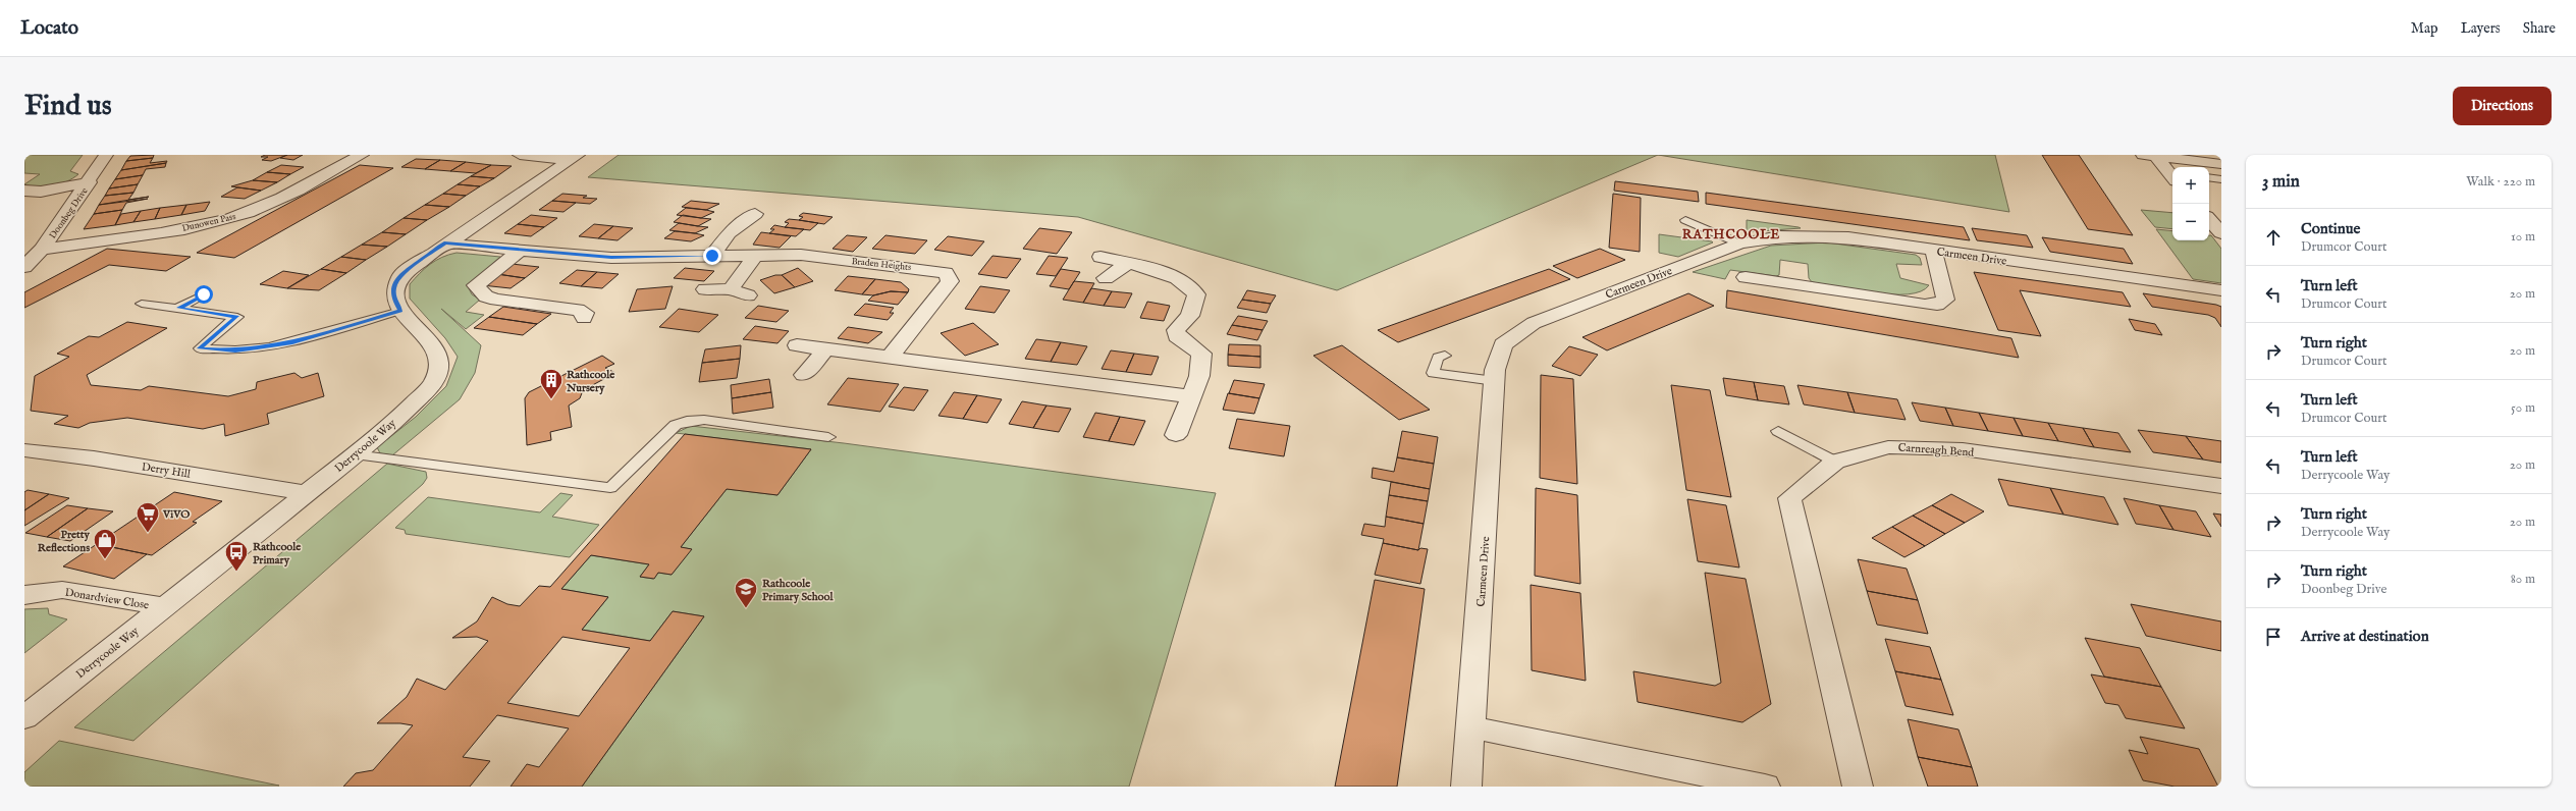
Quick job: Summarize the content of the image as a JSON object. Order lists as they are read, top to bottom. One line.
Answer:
{"streets":{"street":["Doonbeg Drive","Dunowen Pass","Carmeen Drive","Braden Heights","Derrycoole Way","Carnreagh Bend","Derry Hill","Donardview Close"]},"crossings":[["Doonbeg Drive","Dunowen Pass"],["Derrycoole Way","Derry Hill"],["Derrycoole Way","Donardview Close"]],"districts":["RATHCOOLE"],"places":{"building":["Rathcoole Nursery"],"supermarket":["ViVO"],"shop":["Pretty Reflections"],"bus stop":["Rathcoole Primary"],"school or university":["Rathcoole Primary School"]},"page":{"header":"Locato","nav":["Map","Layers","Share"],"buttons":"Directions","title":"Find us","heading":["3 min","Walk · 220 m"],"map_buttons":["+","−"],"list":[["Continue","Drumcor Court","10 m"],["Turn left","Drumcor Court","20 m"],["Turn right","Drumcor Court","20 m"],["Turn left","Drumcor Court","50 m"],["Turn left","Derrycoole Way","20 m"],["Turn right","Derrycoole Way","20 m"],["Turn right","Doonbeg Drive","80 m"],"Arrive at destination"]}}
